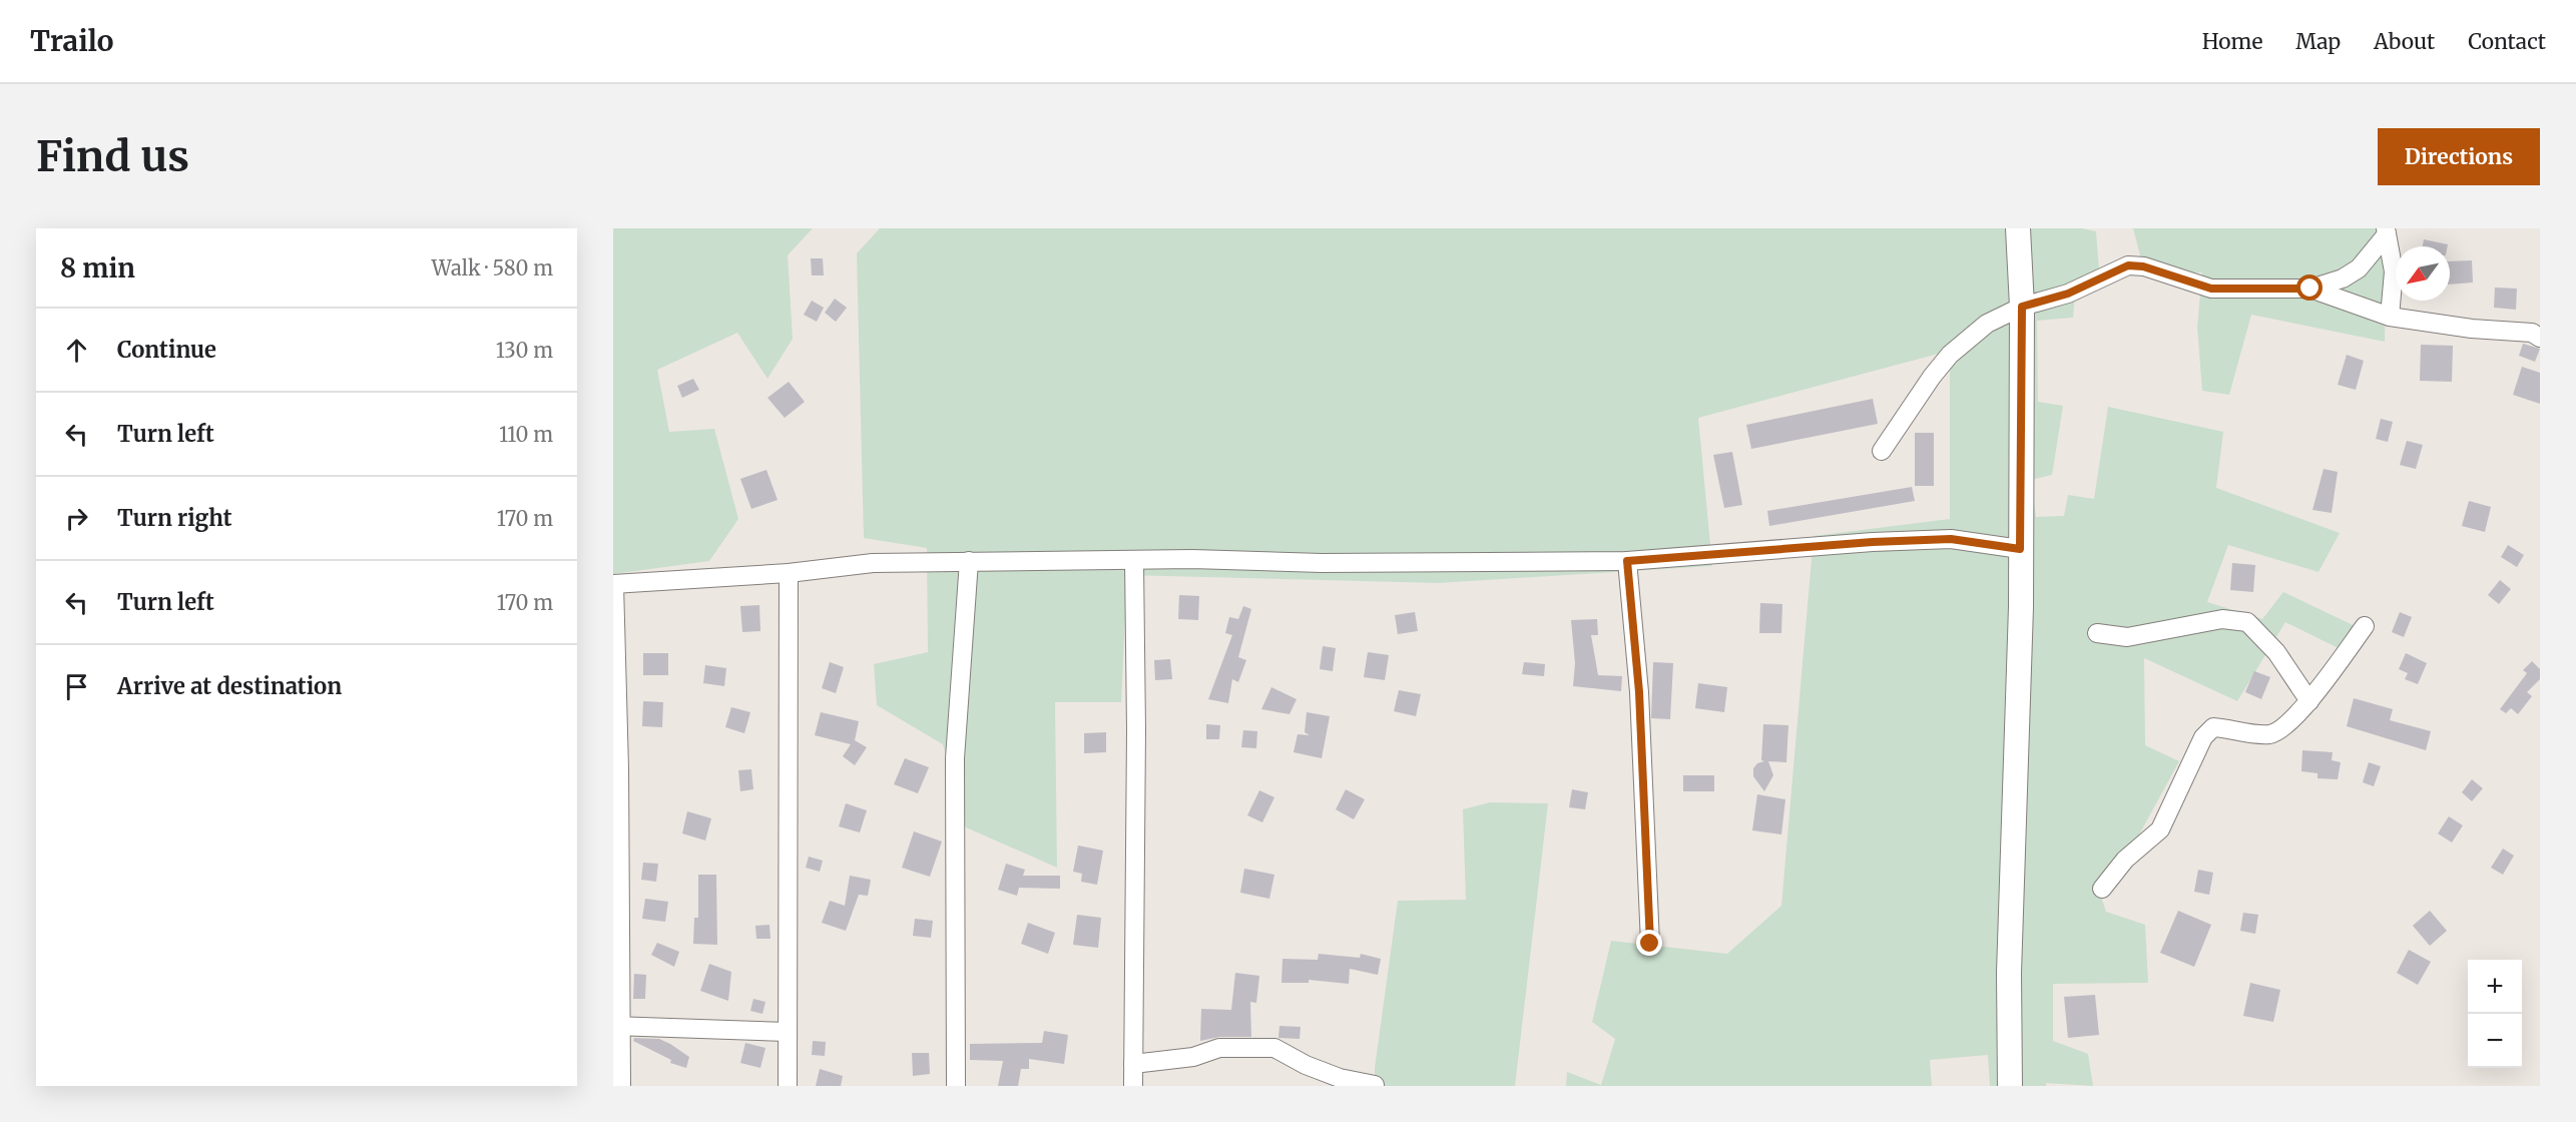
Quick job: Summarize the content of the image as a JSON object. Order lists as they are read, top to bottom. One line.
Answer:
{"north":"bottom left","page":{"header":"Trailo","nav":["Home","Map","About","Contact"],"buttons":"Directions","title":"Find us","heading":["8 min","Walk · 580 m"],"list":[["Continue","130 m"],["Turn left","110 m"],["Turn right","170 m"],["Turn left","170 m"],"Arrive at destination"],"map_buttons":["+","−"]}}
